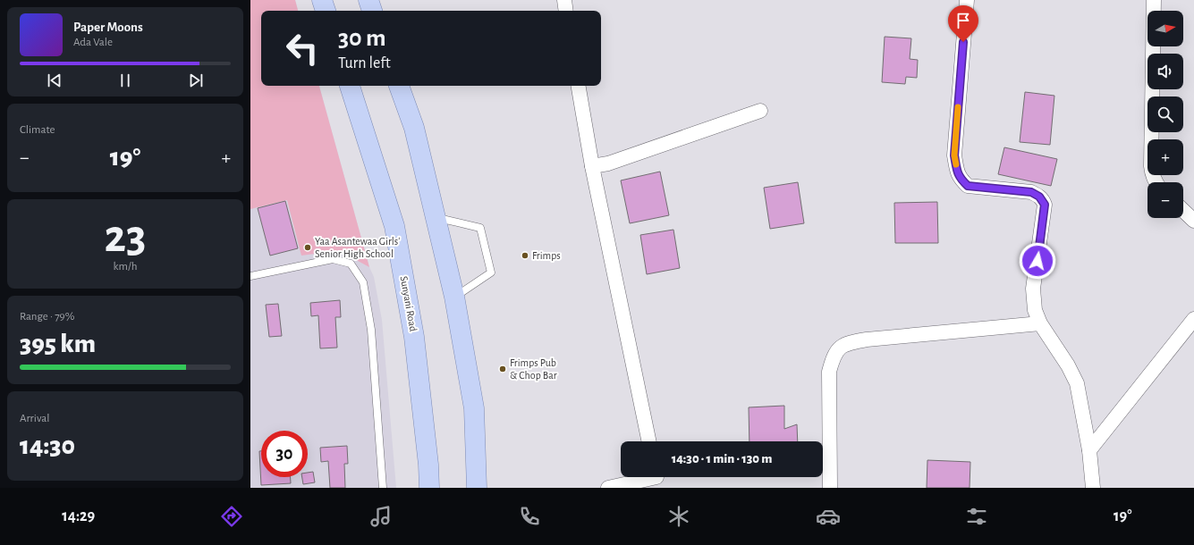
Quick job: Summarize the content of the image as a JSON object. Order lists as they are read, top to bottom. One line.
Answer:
{"streets":{"main road":["Sunyani Road"]},"places":["Yaa Asantewaa Girls' Senior High School","Frimps","Frimps Pub & Chop Bar"],"north":"right","page":{"map_buttons":["+","−"],"turn":["30 m","Turn left"],"song":["Paper Moons","Ada Vale"],"tile":["Climate",["23","km/h"],["Range · 79%","395 km"],["Arrival","14:30"]],"heat":["−","19°","+"],"limit":"30","trip":"14:30 · 1 min · 130 m","tabs":["14:29","19°"]}}
